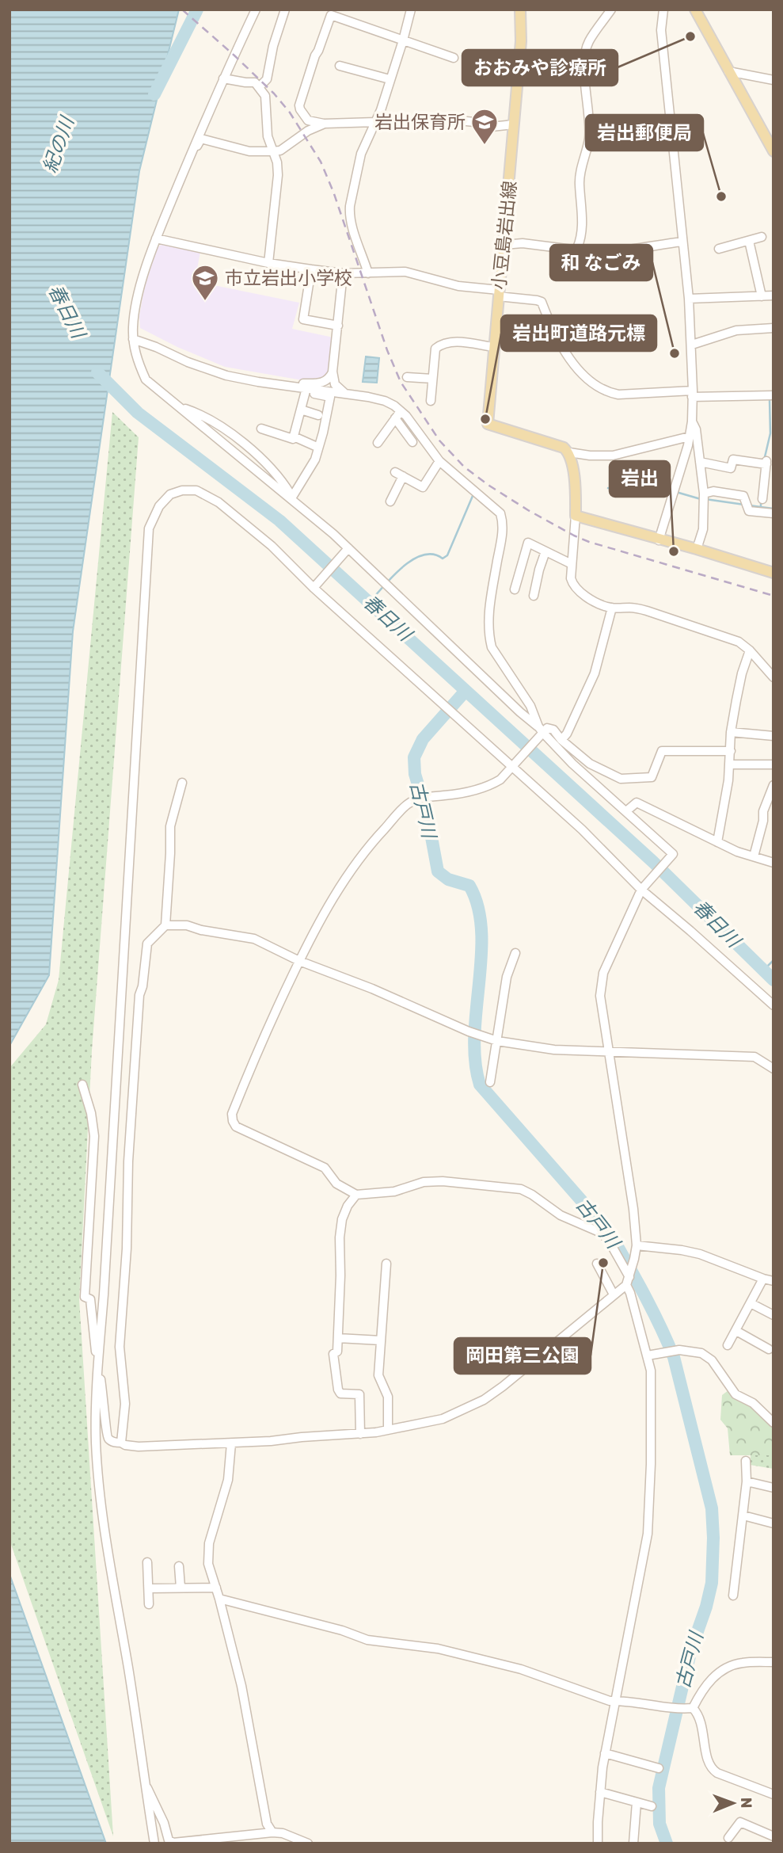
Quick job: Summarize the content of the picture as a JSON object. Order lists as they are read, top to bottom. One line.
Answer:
{"streets":{"main road":["小豆島岩出線"]},"water":["紀の川","春日川","古戸川"],"places":{"other":["おおみや診療所","岩出郵便局","和 なごみ","岩出町道路元標","岩出","岡田第三公園"],"school or university":["岩出保育所","市立岩出小学校"]},"north":"right"}
